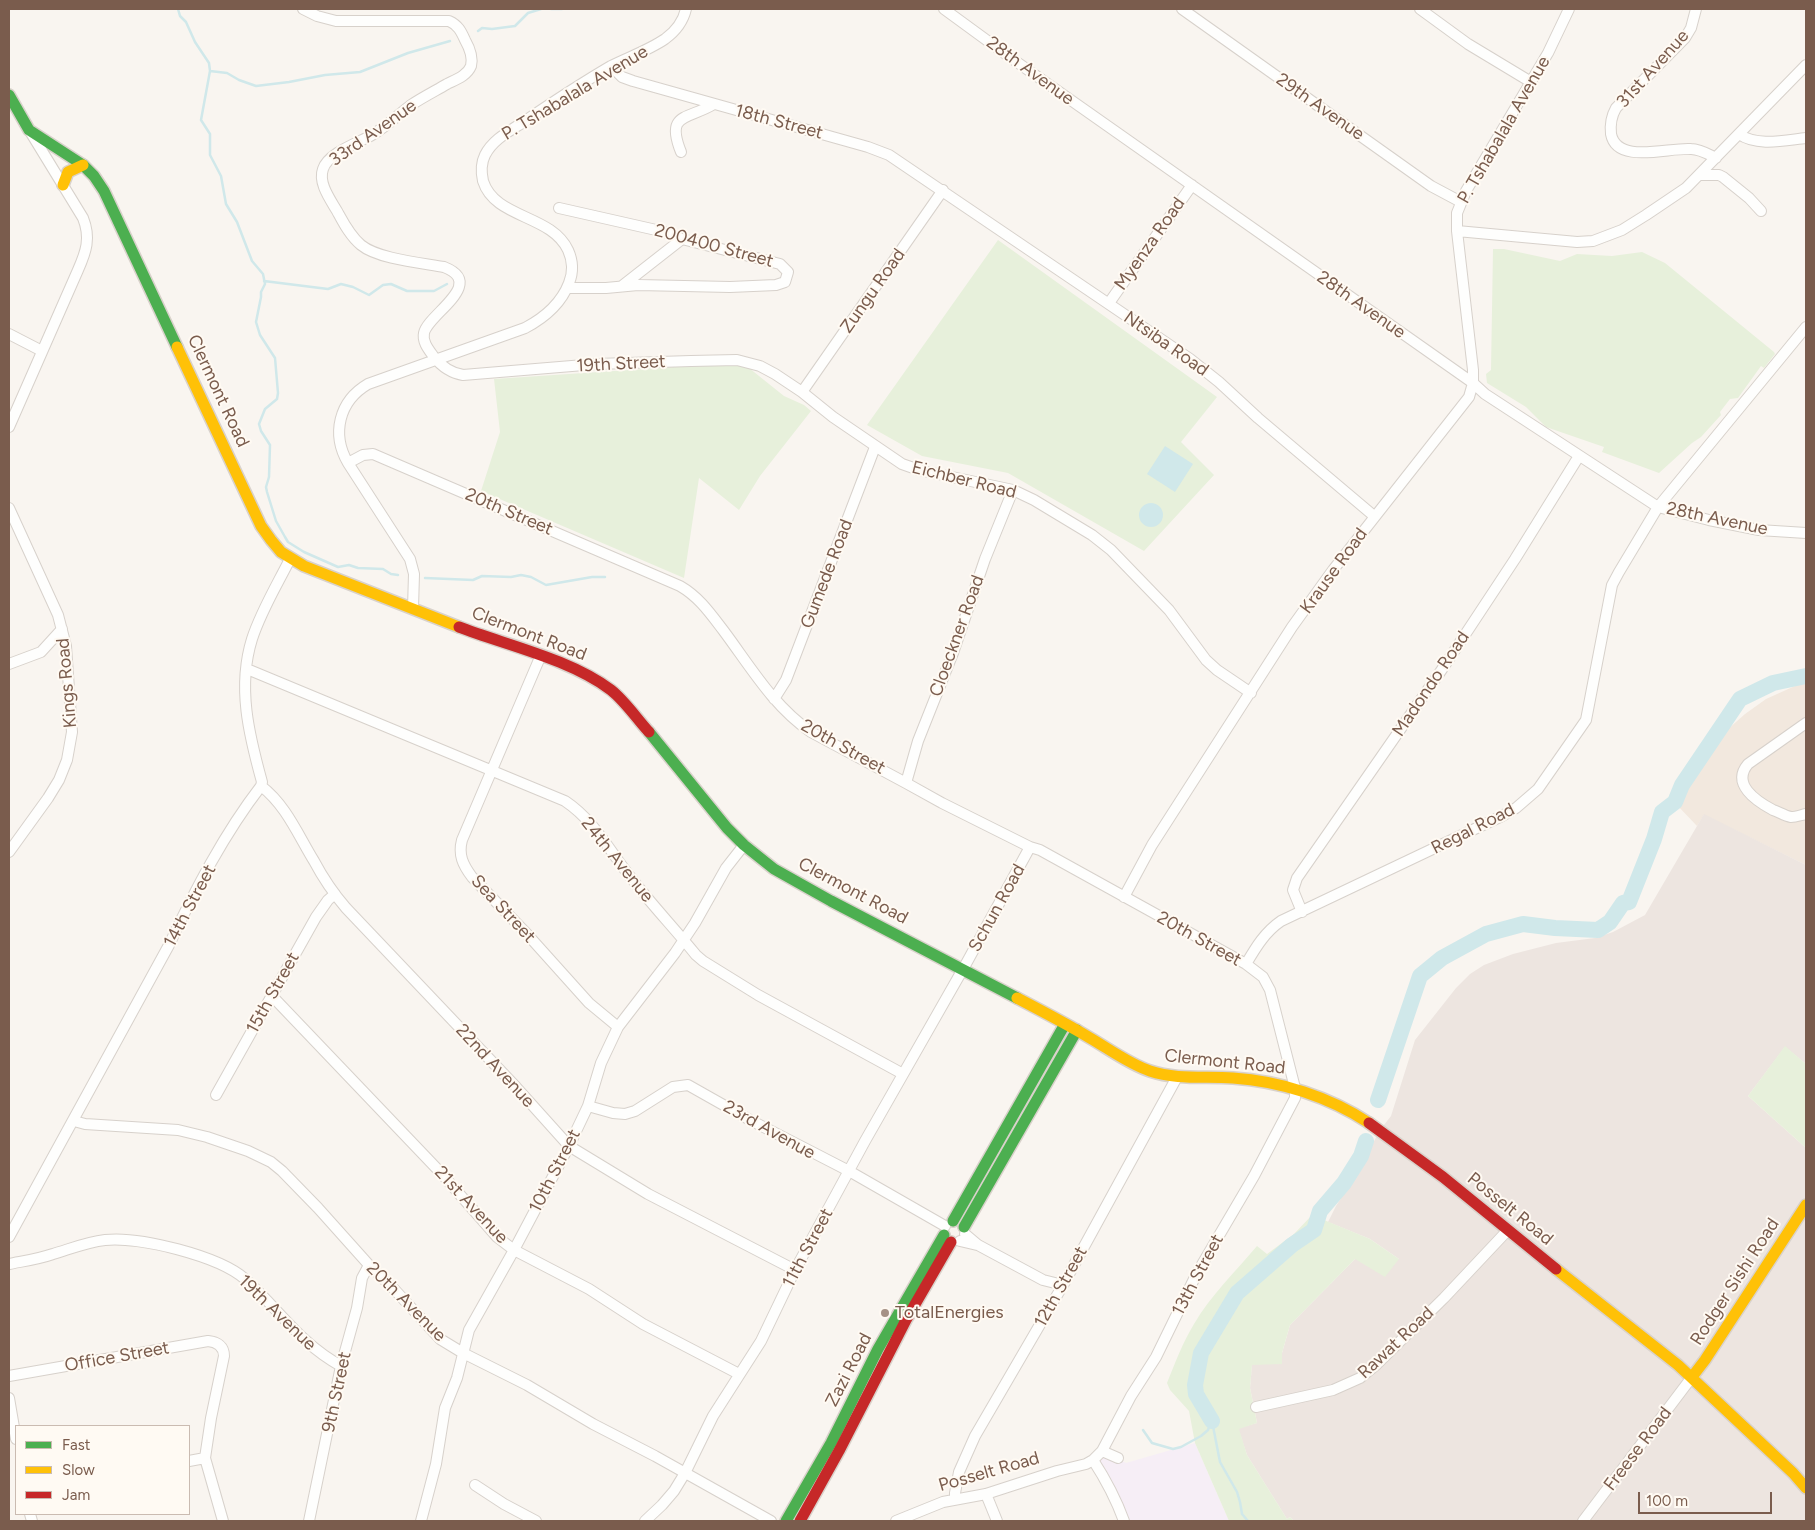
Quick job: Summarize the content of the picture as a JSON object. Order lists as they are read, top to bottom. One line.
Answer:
{"streets":{"street":["31st Avenue","28th Avenue","P. Tshabalala Avenue","29th Avenue","18th Street","33rd Avenue","Myenza Road","200400 Street","Zungu Road","Ntsiba Road","19th Street","Clermont Road","Eichber Road","20th Street","Krause Road","Gumede Road","Cloeckner Road","Kings Road","Madondo Road","Regal Road","24th Avenue","14th Street","Schun Road","Sea Street","15th Street","22nd Avenue","23rd Avenue","10th Street","21st Avenue","Posselt Road","11th Street","13th Street","Rodger Sishi Road","12th Street","20th Avenue","19th Avenue","Rawat Road","Office Street","Zazi Road","9th Street","Freese Road"]},"crossings":[["31st Avenue","P. Tshabalala Avenue"],["28th Avenue","Myenza Road"],["28th Avenue","Krause Road"],["28th Avenue","Madondo Road"],["28th Avenue","Regal Road"],["P. Tshabalala Avenue","29th Avenue"],["P. Tshabalala Avenue","18th Street"],["P. Tshabalala Avenue","33rd Avenue"],["P. Tshabalala Avenue","200400 Street"],["P. Tshabalala Avenue","19th Street"],["18th Street","Zungu Road"],["18th Street","Ntsiba Road"],["33rd Avenue","19th Street"],["Myenza Road","Ntsiba Road"],["Zungu Road","Ntsiba Road"],["Zungu Road","19th Street"],["Zungu Road","Eichber Road"],["Ntsiba Road","Krause Road"],["19th Street","Eichber Road"],["Clermont Road","20th Street"],["Clermont Road","Schun Road"],["Clermont Road","Sea Street"],["Clermont Road","10th Street"],["Clermont Road","Posselt Road"],["Clermont Road","11th Street"],["Clermont Road","13th Street"],["Clermont Road","12th Street"],["Clermont Road","Zazi Road"],["Eichber Road","Krause Road"],["Eichber Road","Gumede Road"],["Eichber Road","Cloeckner Road"],["20th Street","Krause Road"],["20th Street","Gumede Road"],["20th Street","Cloeckner Road"],["20th Street","Regal Road"],["20th Street","Schun Road"],["20th Street","Posselt Road"],["20th Street","13th Street"],["Madondo Road","Regal Road"],["24th Avenue","Sea Street"],["24th Avenue","10th Street"],["24th Avenue","11th Street"],["14th Street","22nd Avenue"],["14th Street","20th Avenue"],["Schun Road","11th Street"],["Sea Street","10th Street"],["15th Street","22nd Avenue"],["15th Street","21st Avenue"],["22nd Avenue","10th Street"],["22nd Avenue","11th Street"],["23rd Avenue","10th Street"],["23rd Avenue","11th Street"],["23rd Avenue","12th Street"],["23rd Avenue","Zazi Road"],["10th Street","21st Avenue"],["10th Street","20th Avenue"],["21st Avenue","11th Street"],["Posselt Road","13th Street"],["Posselt Road","Rodger Sishi Road"],["Posselt Road","12th Street"],["Posselt Road","Rawat Road"],["Posselt Road","Freese Road"],["11th Street","20th Avenue"],["Rodger Sishi Road","Freese Road"],["20th Avenue","9th Street"],["19th Avenue","9th Street"]],"places":["TotalEnergies"],"legend":["Fast","Slow","Jam"],"scale_bar":"100 m"}
